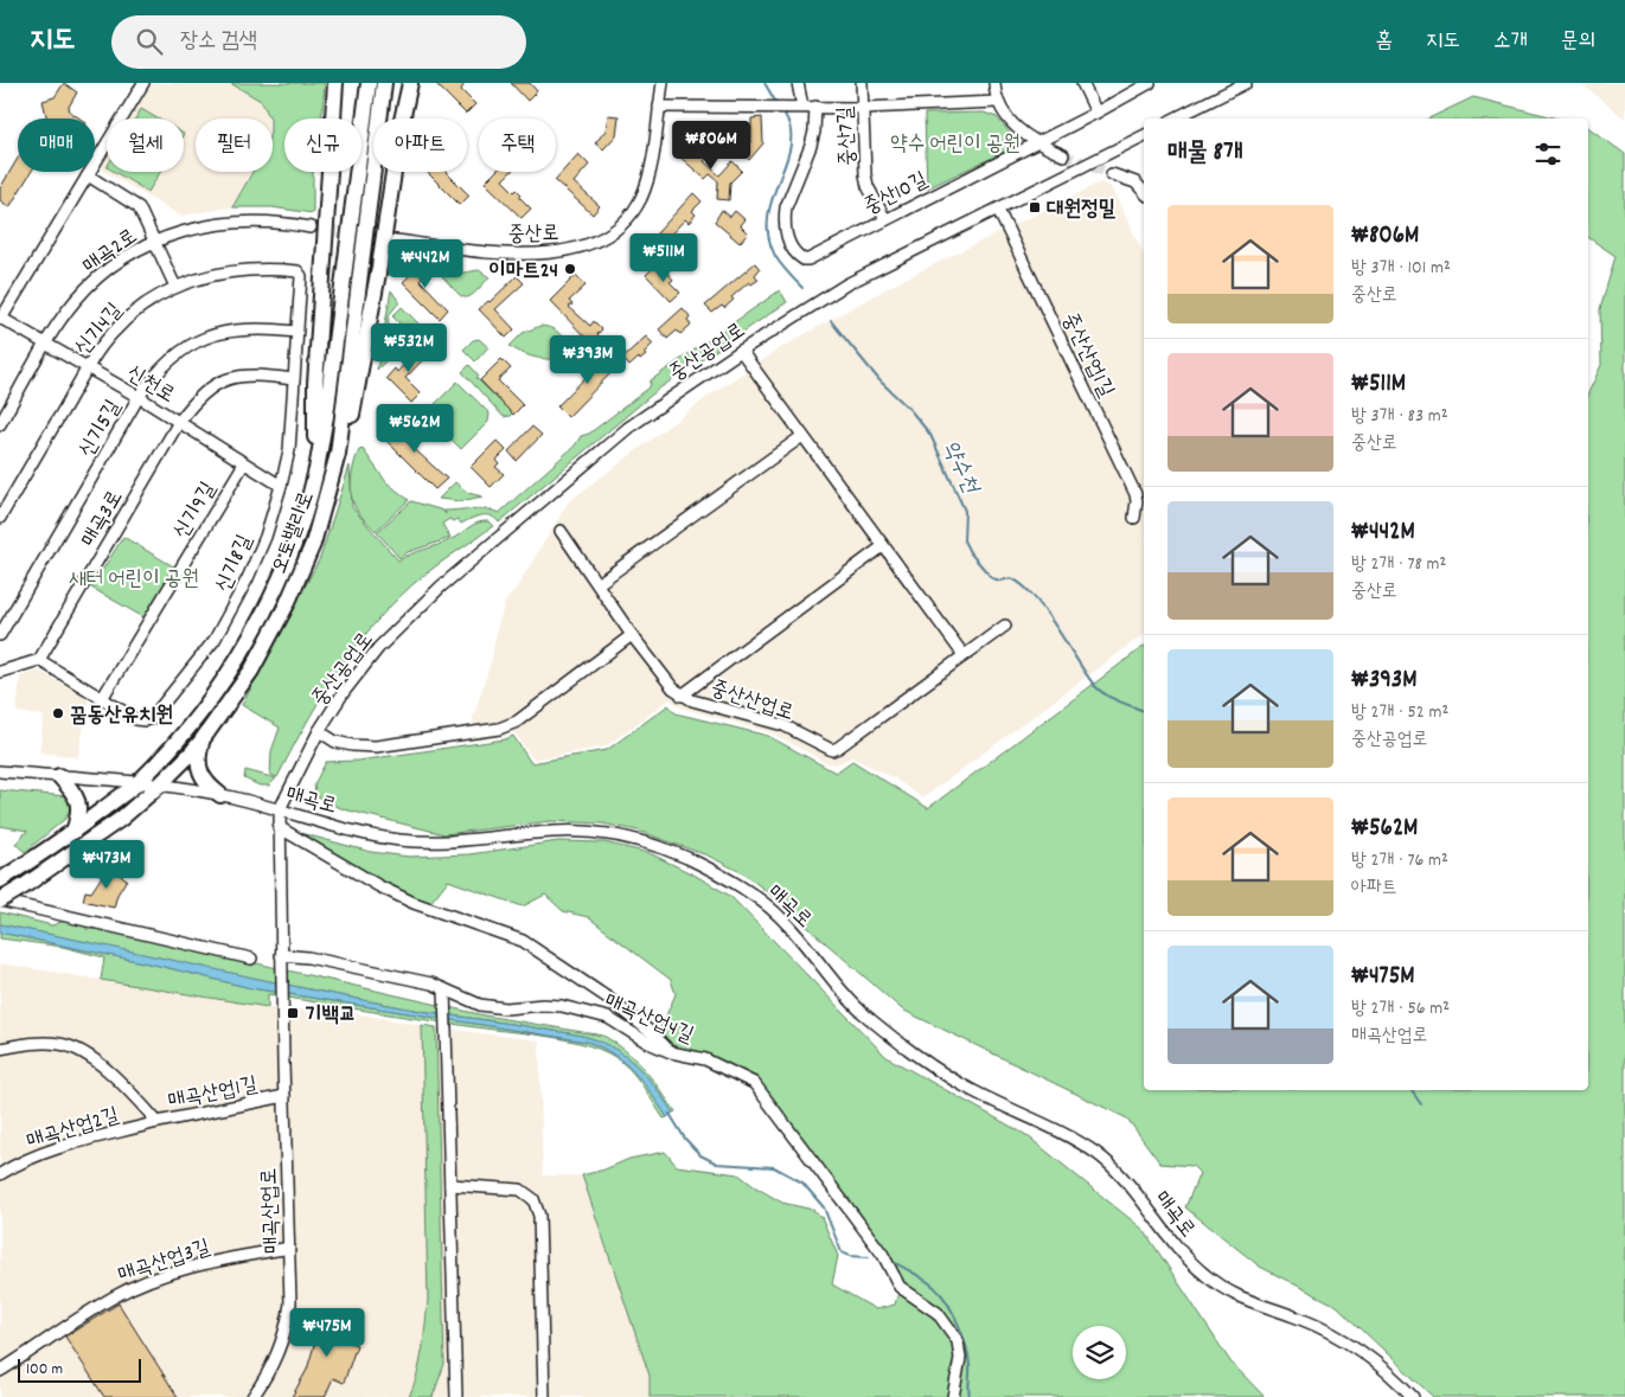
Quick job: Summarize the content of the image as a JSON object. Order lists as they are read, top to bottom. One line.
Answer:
{"streets":{"highway":["오토밸리로"],"street":["중산7길","중산10길","중산로","매곡2로","신기4길","중산공업로","중산산업1길","신천로","신기5길","신기9길","매곡3로","신기8길","중산산업로","매곡로","매곡산업4길","매곡산업1길","매곡산업2길","매곡산업로","매곡산업3길"]},"crossings":[["중산7길","중산10길"],["매곡2로","신천로"],["신기4길","신천로"],["신기4길","신기8길"],["중산공업로","중산산업1길"],["중산공업로","매곡로"],["신천로","신기5길"],["신천로","신기9길"],["신천로","매곡3로"],["신천로","신기8길"],["신기5길","신기8길"],["신기9길","신기8길"],["매곡3로","신기8길"],["오토밸리로","매곡로"],["매곡산업4길","매곡산업로"],["매곡산업1길","매곡산업2길"],["매곡산업1길","매곡산업로"],["매곡산업로","매곡산업3길"]],"water":["약수천"],"parks":["약수 어린이 공원","새터 어린이 공원"],"places":{"transit":["대원정밀","기백교"],"other":["이마트24","꿈동산유치원"]},"scale_bar":"100 m","page":{"header":"지도","search":"장소 검색","nav":["홈","지도","소개","문의"],"chip":["매매","월세","필터","신규","아파트","주택"],"heading":"매물 8개","price":["₩806M","₩511M","₩442M","₩532M","₩393M","₩562M","₩473M","₩475M"],"list":[{"name":"₩806M","note":"방 3개 · 101 m² · 중산로"},{"name":"₩511M","note":"방 3개 · 83 m² · 중산로"},{"name":"₩442M","note":"방 2개 · 78 m² · 중산로"},{"name":"₩393M","note":"방 2개 · 52 m² · 중산공업로"},{"name":"₩562M","note":"방 2개 · 76 m² · 아파트"},{"name":"₩475M","note":"방 2개 · 56 m² · 매곡산업로"}],"scale":"100 m"}}
